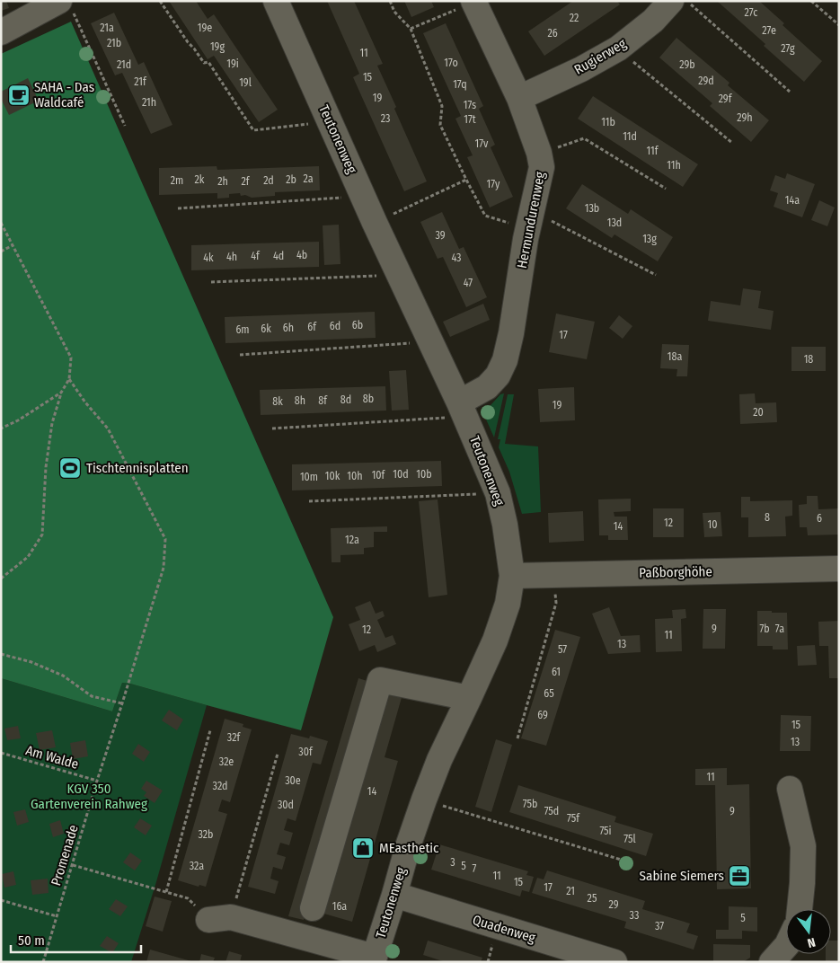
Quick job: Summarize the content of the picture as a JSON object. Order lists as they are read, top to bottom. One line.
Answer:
{"streets":{"street":["Rugierweg","Teutonenweg","Hermundurenweg","Paßborghöhe","Quadenweg"],"path":["Am Walde","Promenade"]},"crossings":[["Rugierweg","Hermundurenweg"],["Teutonenweg","Hermundurenweg"],["Teutonenweg","Paßborghöhe"],["Teutonenweg","Quadenweg"],["Am Walde","Promenade"]],"parks":["KGV 350 Gartenverein Rahweg"],"places":{"cafe":["SAHA - Das Waldcafé"],"sports":["Tischtennisplatten"],"shop":["MEasthetic"],"office":["Sabine Siemers"]},"house_numbers":["27c","22","21a","19e","27e","26","21b","19g","27g","11","17o","19i","21d","29b","15","29d","21f","19l","17q","19","29f","21h","17s","29h","23","17t","11b","11d","17v","11f","11h","2a","2k","2b","2m","2d","2h","2f","17y","14a","13b","13d","39","13g","4b","4f","4d","4h","4k","43","47","6b","6d","6f","6h","6k","6m","17","18a","18","8b","8d","8h","8f","8k","19","20","10d","10b","10f","10k","10h","10m","8","6","12","10","14","12a","9","7b","7a","12","11","13","57","61","65","69","15","32f","13","30f","32e","11","30e","32d","14","75b","30d","75d","9","75f","75i","32b","75l","3","32a","5","7","11","15","17","21","25","29","16a","33","5","37"],"scale_bar":"50 m","north":"bottom"}
